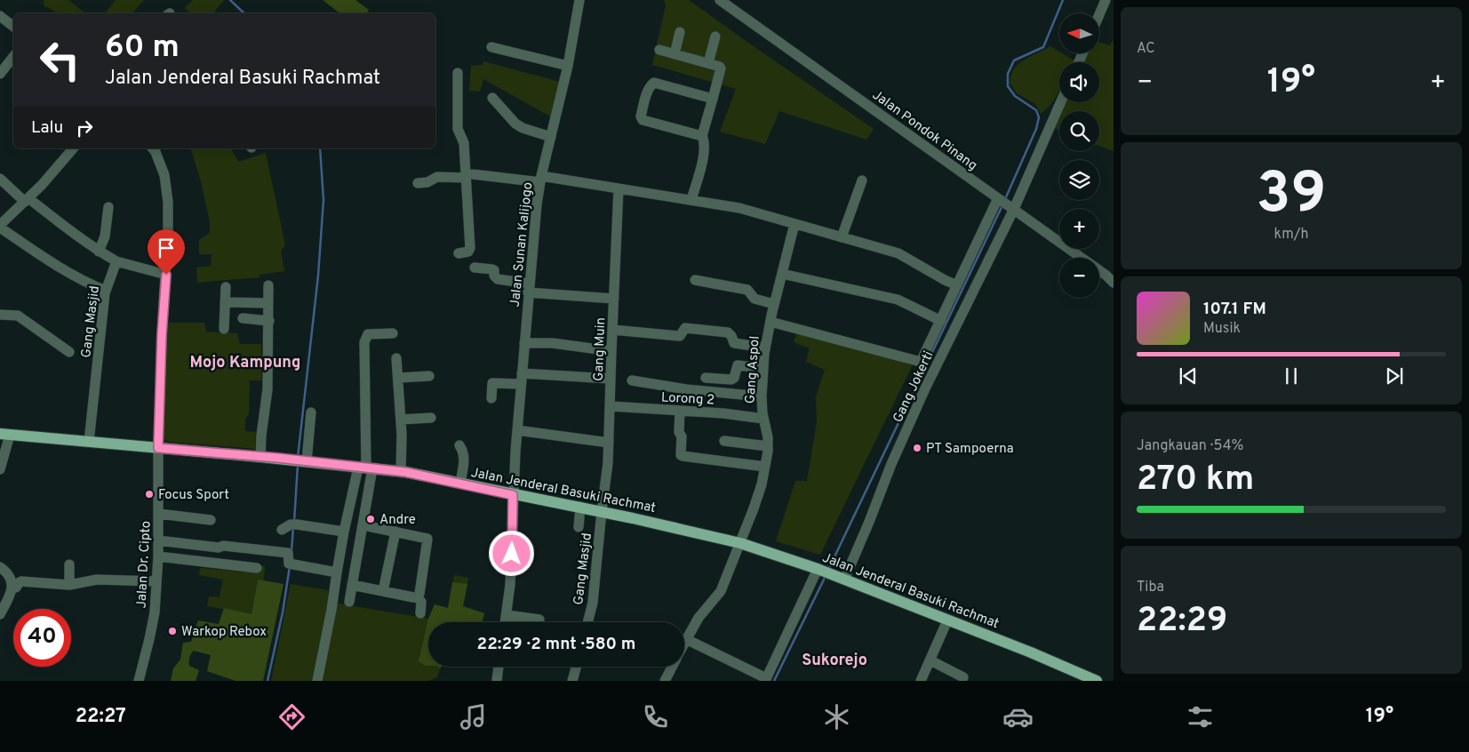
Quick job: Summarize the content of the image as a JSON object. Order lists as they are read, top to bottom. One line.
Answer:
{"streets":{"main road":["Jalan Jenderal Basuki Rachmat"],"street":["Jalan Pondok Pinang","Jalan Sunan Kalijogo","Gang Masjid","Gang Muin","Gang Aspol","Gang Jokerti","Lorong 2","Jalan Dr. Cipto"]},"crossings":[["Jalan Pondok Pinang","Gang Jokerti"],["Jalan Sunan Kalijogo","Jalan Jenderal Basuki Rachmat"],["Gang Masjid","Gang Muin"],["Gang Masjid","Jalan Jenderal Basuki Rachmat"],["Gang Muin","Lorong 2"],["Gang Muin","Jalan Jenderal Basuki Rachmat"],["Gang Aspol","Lorong 2"],["Gang Aspol","Jalan Jenderal Basuki Rachmat"],["Gang Jokerti","Jalan Jenderal Basuki Rachmat"],["Jalan Jenderal Basuki Rachmat","Jalan Dr. Cipto"]],"districts":["Mojo Kampung","Sukorejo"],"places":["PT Sampoerna","Focus Sport","Andre","Warkop Rebox"],"north":"left","page":{"tile":["AC",["39","km/h"],["Jangkauan · 54%","270 km"],["Tiba","22:29"]],"map_buttons":["+","−"],"turn":["60 m","Jalan Jenderal Basuki Rachmat"],"heat":["−","19°","+"],"then":"Lalu","song":["107.1 FM","Musik"],"limit":"40","trip":"22:29 · 2 mnt · 580 m","tabs":["22:27","19°"]}}
